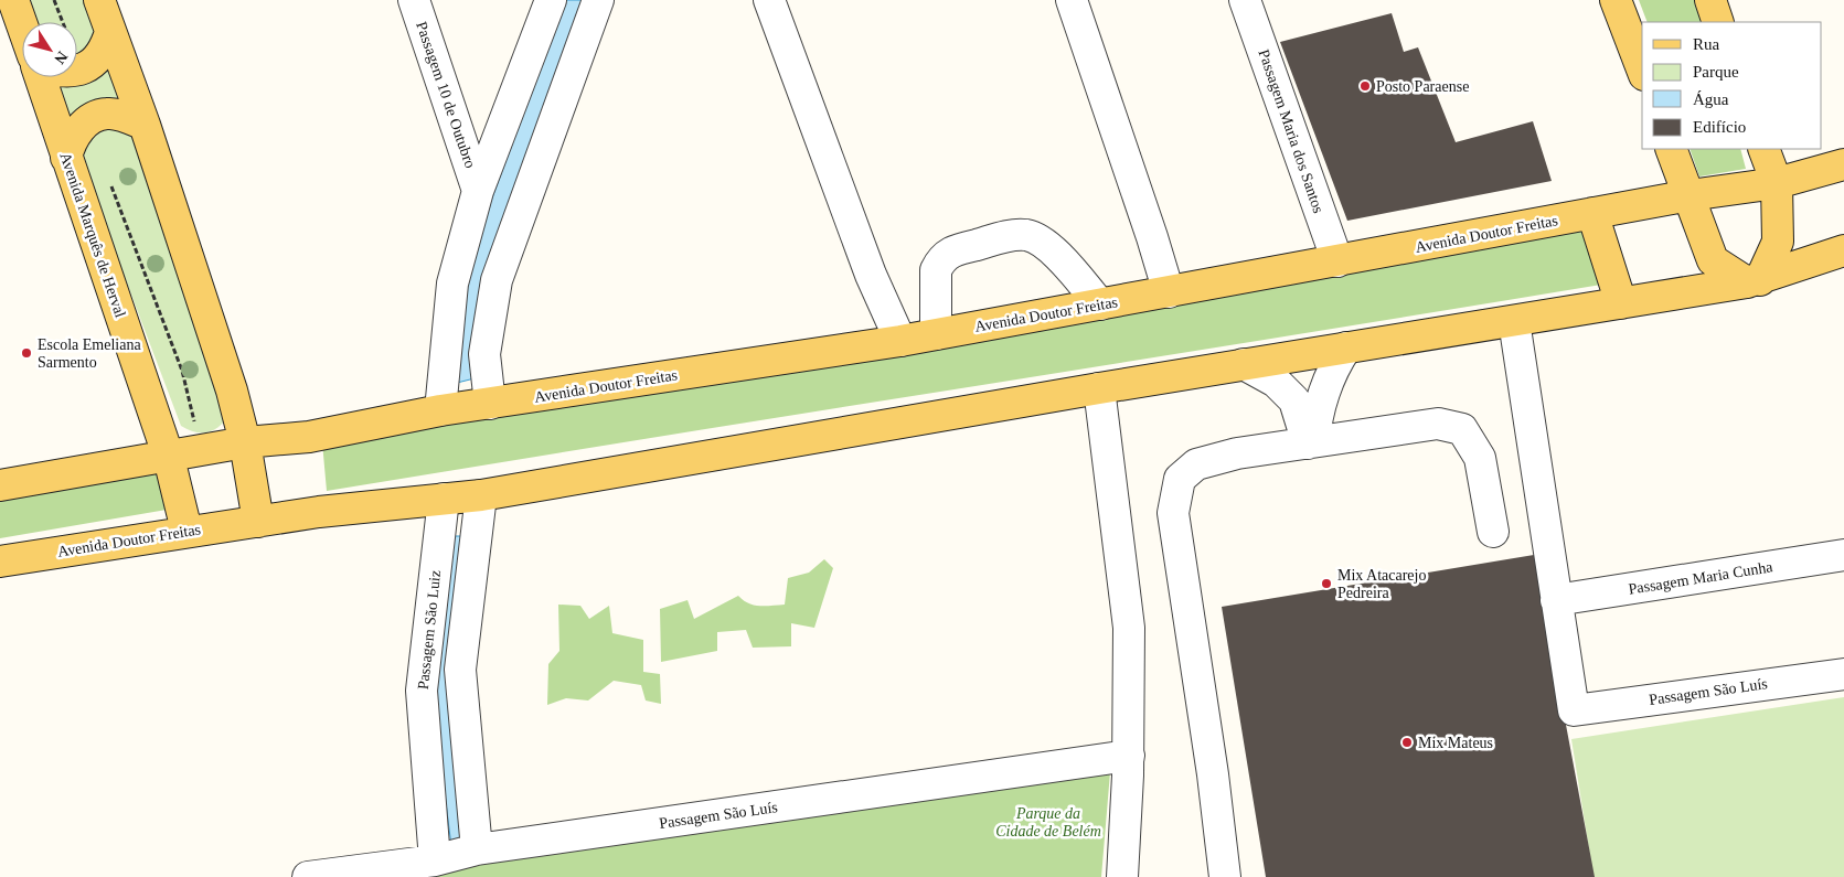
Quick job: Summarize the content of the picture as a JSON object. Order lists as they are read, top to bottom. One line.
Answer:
{"streets":{"main road":["Avenida Doutor Freitas","Avenida Marquês de Herval"],"street":["Passagem 10 de Outubro","Passagem Maria dos Santos","Passagem Maria Cunha","Passagem São Luiz","Passagem São Luís"]},"crossings":[["Passagem Maria dos Santos","Avenida Doutor Freitas"],["Avenida Doutor Freitas","Avenida Marquês de Herval"],["Avenida Doutor Freitas","Passagem São Luiz"],["Passagem Maria Cunha","Passagem São Luís"],["Passagem São Luiz","Passagem São Luís"]],"parks":["Parque da Cidade de Belém"],"places":["Posto Paraense","Escola Emeliana Sarmento","Mix Atacarejo Pedreira","Mix Mateus"],"legend":["Rua","Parque","Água","Edifício"],"north":"bottom right"}
